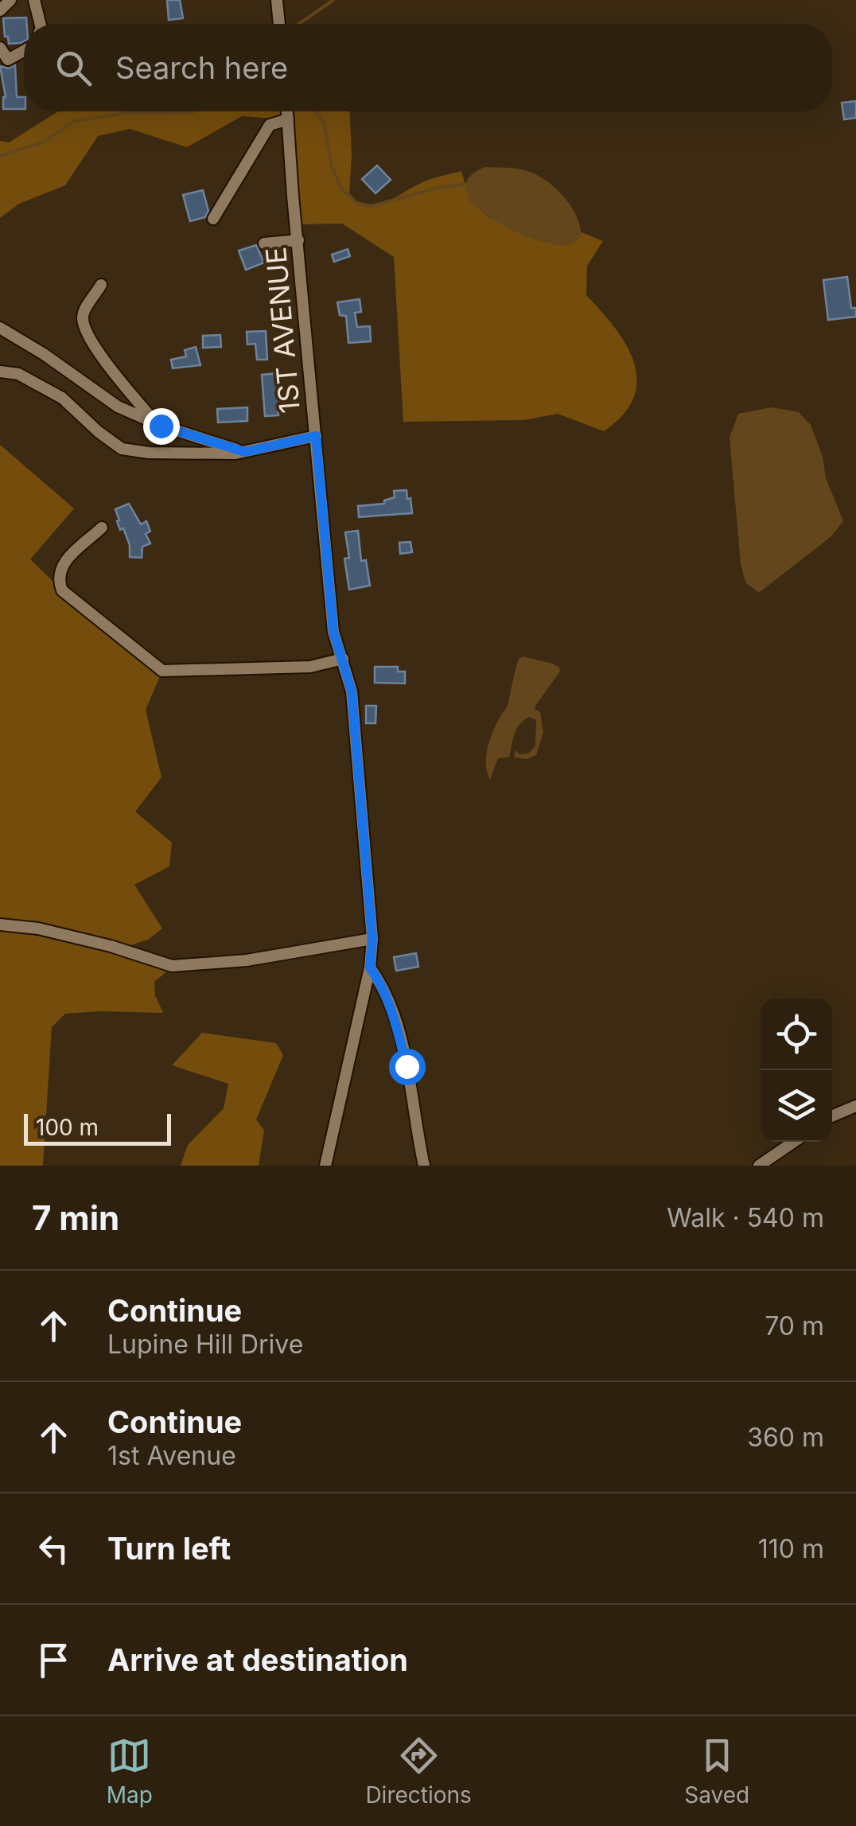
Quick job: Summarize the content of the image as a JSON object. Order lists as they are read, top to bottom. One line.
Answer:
{"streets":{"street":["1ST AVENUE"]},"scale_bar":"100 m","page":{"search":"Search here","scale":"100 m","heading":["7 min","Walk · 540 m"],"list":[["Continue","Lupine Hill Drive","70 m"],["Continue","1st Avenue","360 m"],["Turn left","110 m"],"Arrive at destination"],"nav":["Map","Directions","Saved"]}}
